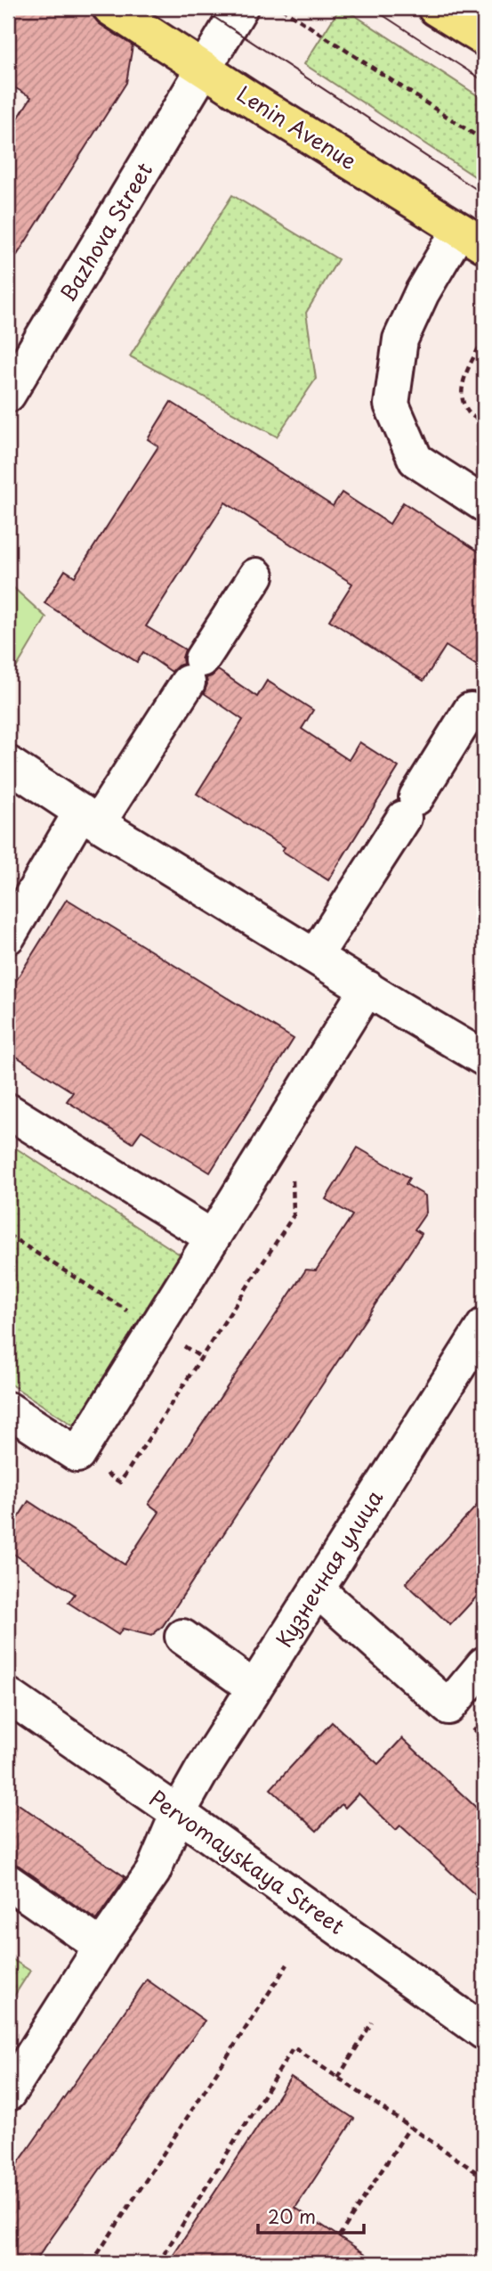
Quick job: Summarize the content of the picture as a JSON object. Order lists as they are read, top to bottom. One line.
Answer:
{"streets":{"main road":["Lenin Avenue"],"street":["Bazhova Street","Кузнечная улица","Pervomayskaya Street"]},"crossings":[["Lenin Avenue","Bazhova Street"],["Кузнечная улица","Pervomayskaya Street"]],"scale_bar":"20 m"}
